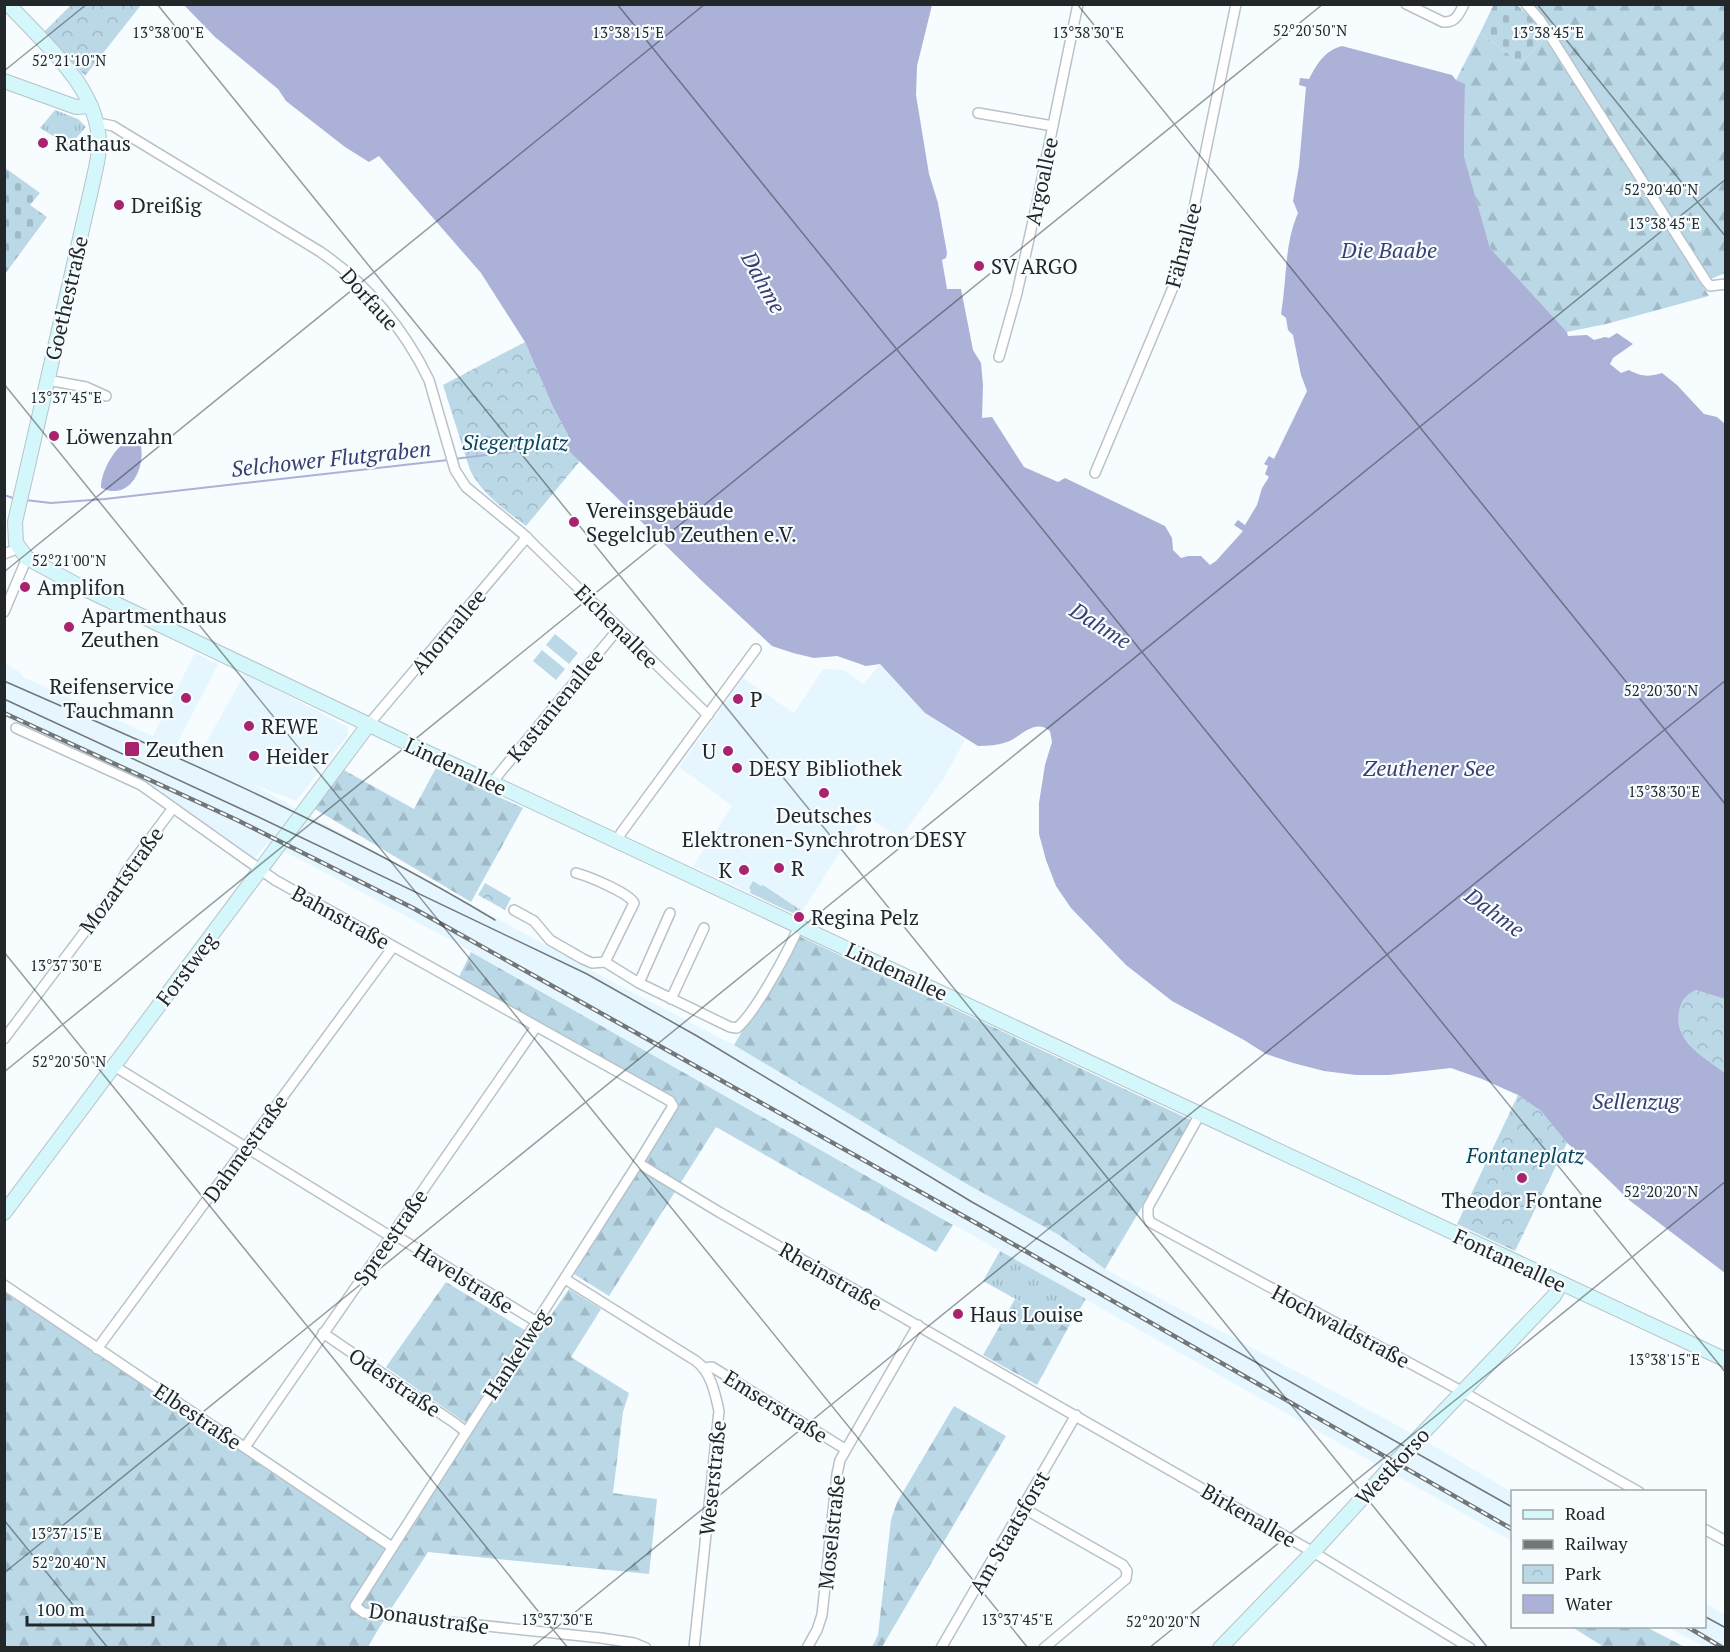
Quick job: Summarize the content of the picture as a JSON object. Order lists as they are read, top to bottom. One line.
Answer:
{"streets":{"main road":["Goethestraße","Lindenallee","Forstweg","Fontaneallee","Westkorso"],"street":["Argoallee","Fährallee","Dorfaue","Eichenallee","Ahornallee","Kastanienallee","Mozartstraße","Bahnstraße","Dahmestraße","Spreestraße","Rheinstraße","Havelstraße","Hochwaldstraße","Hankelweg","Oderstraße","Emserstraße","Elbestraße","Weserstraße","Birkenallee","Moselstraße","Am Staatsforst","Donaustraße"]},"crossings":[["Goethestraße","Dorfaue"],["Dorfaue","Eichenallee"],["Dorfaue","Ahornallee"],["Eichenallee","Ahornallee"],["Eichenallee","Kastanienallee"],["Ahornallee","Lindenallee"],["Ahornallee","Forstweg"],["Kastanienallee","Lindenallee"],["Lindenallee","Forstweg"],["Lindenallee","Fontaneallee"],["Lindenallee","Hochwaldstraße"],["Mozartstraße","Bahnstraße"],["Bahnstraße","Forstweg"],["Bahnstraße","Dahmestraße"],["Bahnstraße","Spreestraße"],["Bahnstraße","Hankelweg"],["Forstweg","Havelstraße"],["Dahmestraße","Havelstraße"],["Dahmestraße","Elbestraße"],["Spreestraße","Havelstraße"],["Spreestraße","Oderstraße"],["Spreestraße","Elbestraße"],["Fontaneallee","Westkorso"],["Rheinstraße","Hankelweg"],["Rheinstraße","Birkenallee"],["Rheinstraße","Moselstraße"],["Havelstraße","Hankelweg"],["Hochwaldstraße","Westkorso"],["Hankelweg","Oderstraße"],["Hankelweg","Elbestraße"],["Hankelweg","Donaustraße"],["Emserstraße","Weserstraße"],["Emserstraße","Moselstraße"],["Westkorso","Birkenallee"],["Birkenallee","Am Staatsforst"]],"water":["Die Baabe","Dahme","Selchower Flutgraben","Zeuthener See","Sellenzug"],"parks":["Siegertplatz","Fontaneplatz"],"places":{"other":["Rathaus","Dreißig","SV ARGO","Löwenzahn","Vereinsgebäude Segelclub Zeuthen e.V.","Amplifon","Apartmenthaus Zeuthen","Reifenservice Tauchmann","P","REWE","U","Heider","DESY Bibliothek","Deutsches Elektronen-Synchrotron DESY","R","K","Regina Pelz","Theodor Fontane","Haus Louise"],"transit":["Zeuthen"]},"legend":["Road","Railway","Park","Water"],"scale_bar":"100 m","coordinates":["52°20'50\"N","13°38'45\"E","13°38'00\"E","13°38'15\"E","13°38'30\"E","52°21'10\"N","52°20'40\"N","13°37'45\"E","52°21'00\"N","52°20'30\"N","13°37'30\"E","52°20'20\"N","13°37'15\"E"]}
